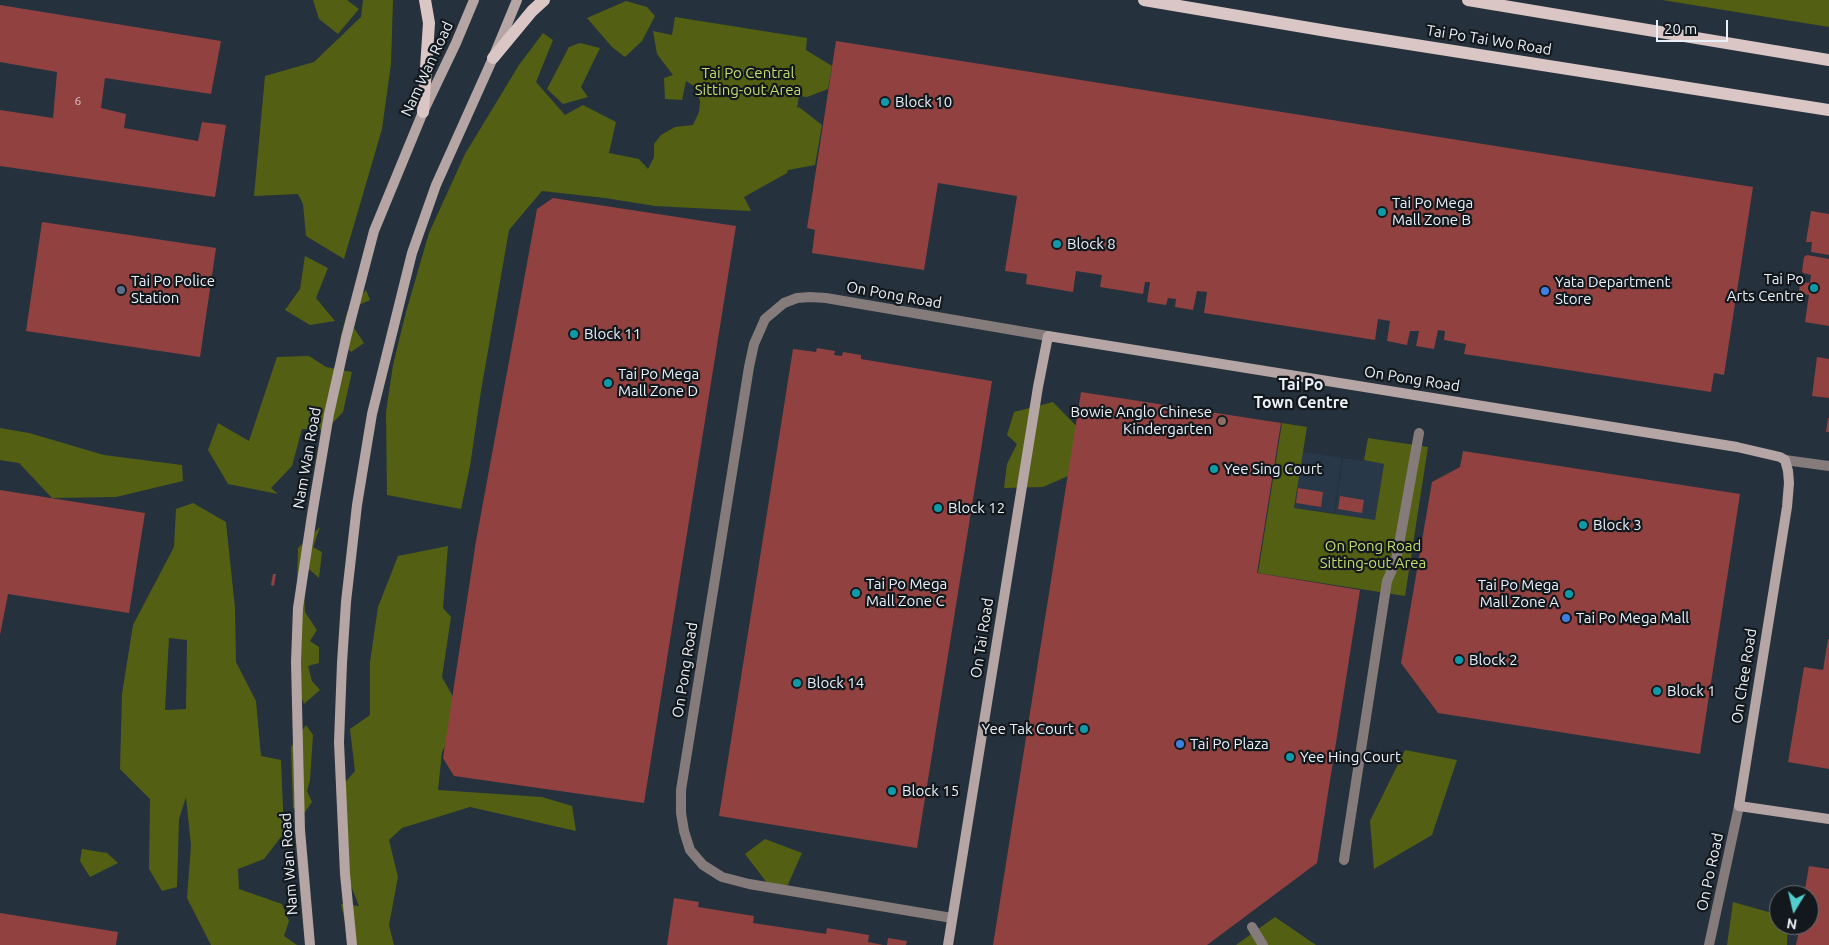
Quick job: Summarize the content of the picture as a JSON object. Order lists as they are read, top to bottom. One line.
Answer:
{"streets":{"main road":["Tai Po Tai Wo Road","Nam Wan Road","On Pong Road","On Tai Road","On Chee Road"],"street":["On Po Road"]},"crossings":[["On Pong Road","On Tai Road"],["On Pong Road","On Chee Road"],["On Chee Road","On Po Road"]],"districts":["Tai Po Town Centre"],"parks":["Tai Po Central Sitting-out Area","On Pong Road Sitting-out Area"],"places":["Block 10","Tai Po Mega Mall Zone B","Block 8","Tai Po Arts Centre","Tai Po Police Station","Yata Department Store","Block 11","Tai Po Mega Mall Zone D","Bowie Anglo Chinese Kindergarten","Yee Sing Court","Block 12","Block 3","Tai Po Mega Mall Zone C","Tai Po Mega Mall Zone A","Tai Po Mega Mall","Block 2","Block 14","Block 1","Yee Tak Court","Tai Po Plaza","Yee Hing Court","Block 15"],"house_numbers":["6"],"scale_bar":"20 m","north":"bottom"}
